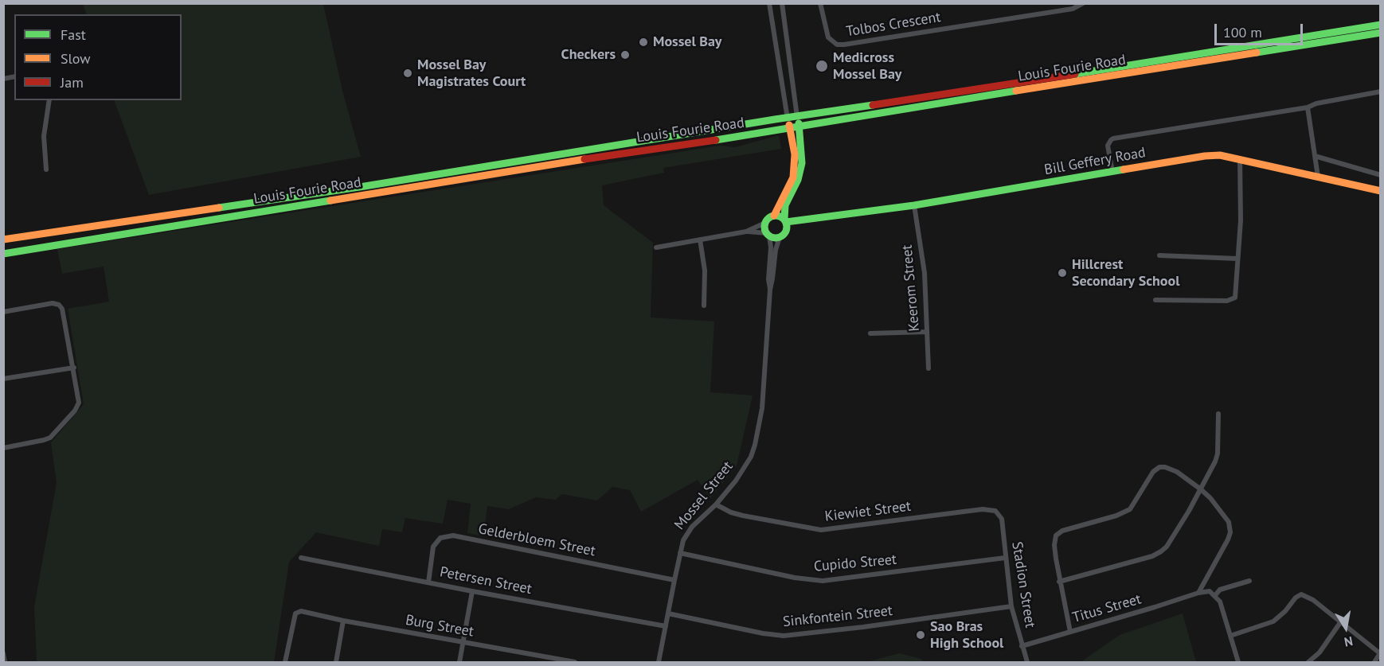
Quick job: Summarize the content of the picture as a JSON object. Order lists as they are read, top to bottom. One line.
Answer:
{"streets":{"main road":["Louis Fourie Road","Bill Geffery Road"],"street":["Tolbos Crescent","Keerom Street","Mossel Street","Kiewiet Street","Gelderbloem Street","Cupido Street","Petersen Street","Stadion Street","Titus Street","Sinkfontein Street","Burg Street"]},"crossings":[["Bill Geffery Road","Keerom Street"],["Mossel Street","Kiewiet Street"],["Mossel Street","Gelderbloem Street"],["Mossel Street","Cupido Street"],["Mossel Street","Petersen Street"],["Mossel Street","Sinkfontein Street"],["Kiewiet Street","Stadion Street"],["Gelderbloem Street","Petersen Street"],["Cupido Street","Stadion Street"],["Stadion Street","Titus Street"],["Stadion Street","Sinkfontein Street"]],"places":["Mossel Bay","Checkers","Medicross Mossel Bay","Mossel Bay Magistrates Court","Hillcrest Secondary School","Sao Bras High School"],"legend":["Fast","Slow","Jam"],"scale_bar":"100 m","north":"bottom"}
